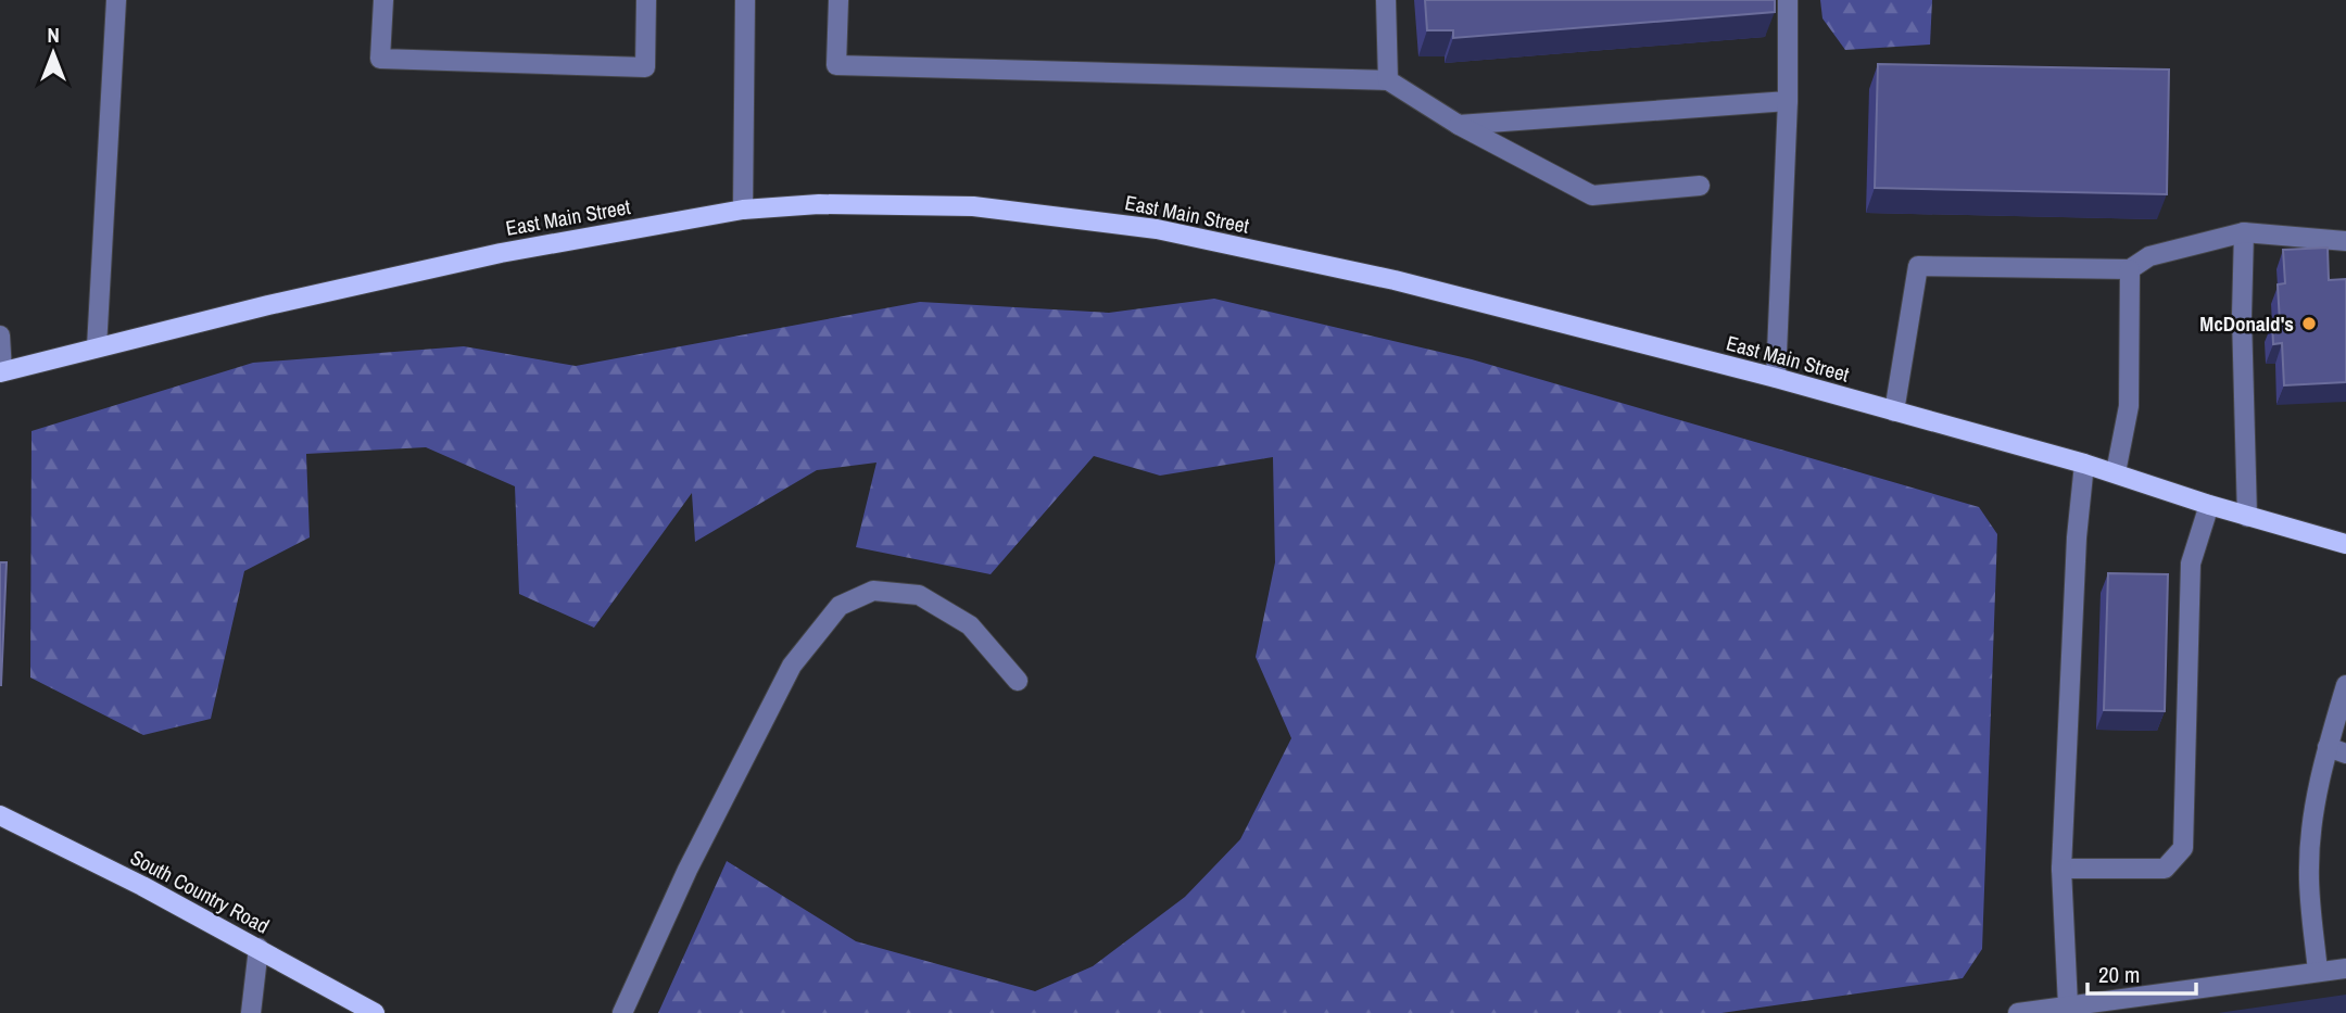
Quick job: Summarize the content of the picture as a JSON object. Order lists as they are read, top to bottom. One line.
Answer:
{"streets":{"main road":["East Main Street","South Country Road"]},"places":["McDonald's"],"scale_bar":"20 m","north":"top"}
